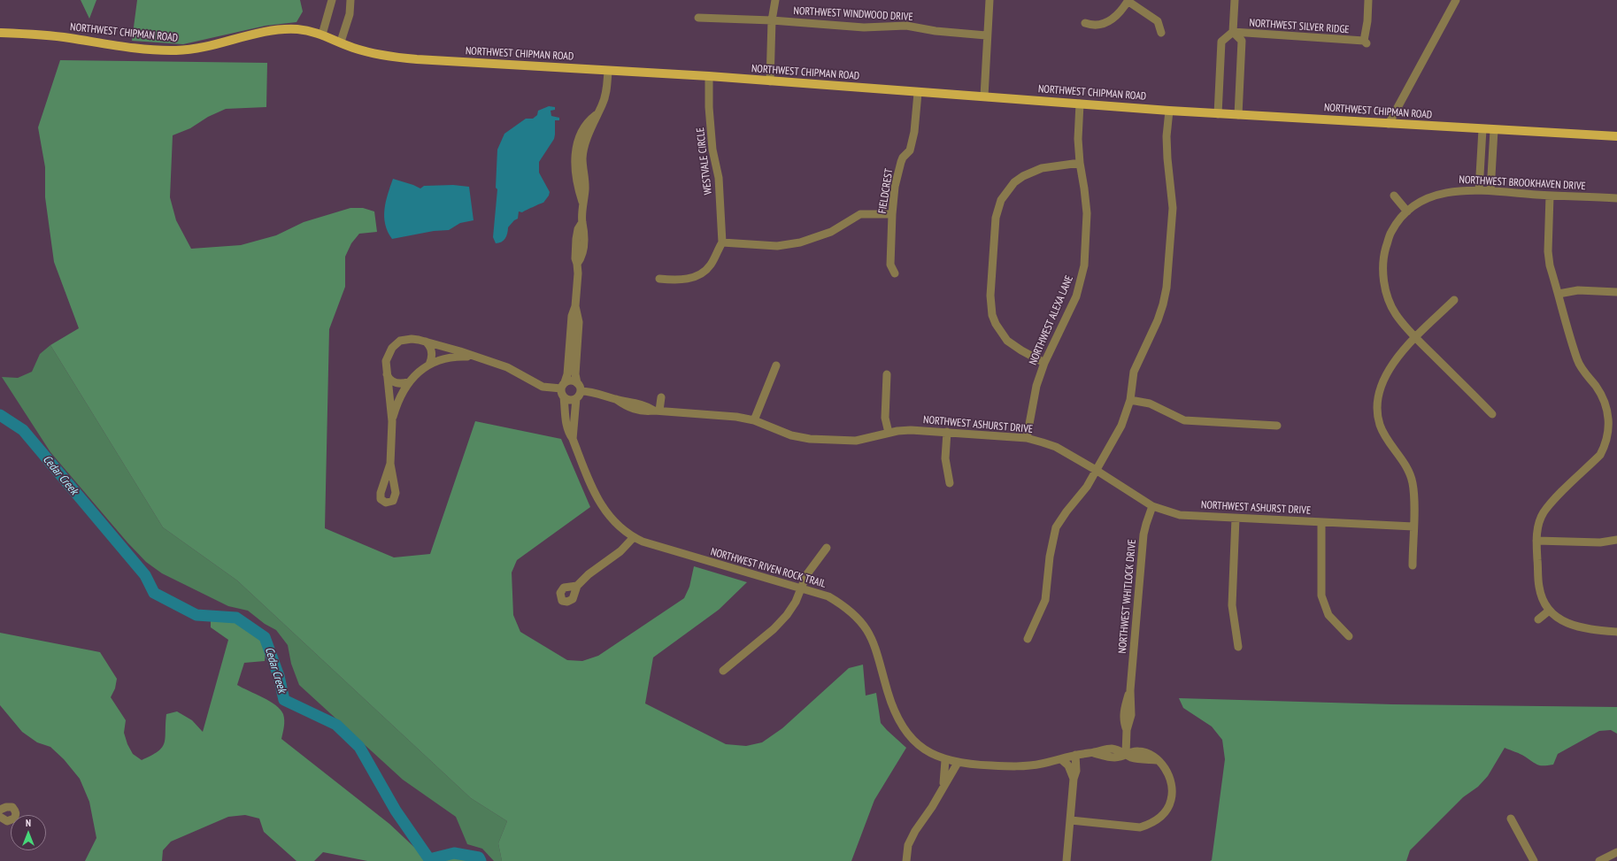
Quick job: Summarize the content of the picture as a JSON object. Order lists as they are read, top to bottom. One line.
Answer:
{"streets":{"main road":["NORTHWEST CHIPMAN ROAD"],"street":["NORTHWEST WINDWOOD DRIVE","NORTHWEST SILVER RIDGE","WESTVALE CIRCLE","NORTHWEST BROOKHAVEN DRIVE","FIELDCREST","NORTHWEST ALEXA LANE","NORTHWEST ASHURST DRIVE","NORTHWEST RIVEN ROCK TRAIL","NORTHWEST WHITLOCK DRIVE"]},"crossings":[["NORTHWEST CHIPMAN ROAD","WESTVALE CIRCLE"],["NORTHWEST CHIPMAN ROAD","FIELDCREST"],["NORTHWEST CHIPMAN ROAD","NORTHWEST ALEXA LANE"],["NORTHWEST CHIPMAN ROAD","NORTHWEST RIVEN ROCK TRAIL"],["NORTHWEST ALEXA LANE","NORTHWEST ASHURST DRIVE"],["NORTHWEST ASHURST DRIVE","NORTHWEST RIVEN ROCK TRAIL"],["NORTHWEST ASHURST DRIVE","NORTHWEST WHITLOCK DRIVE"],["NORTHWEST RIVEN ROCK TRAIL","NORTHWEST WHITLOCK DRIVE"]],"water":["Cedar Creek"],"north":"top"}
